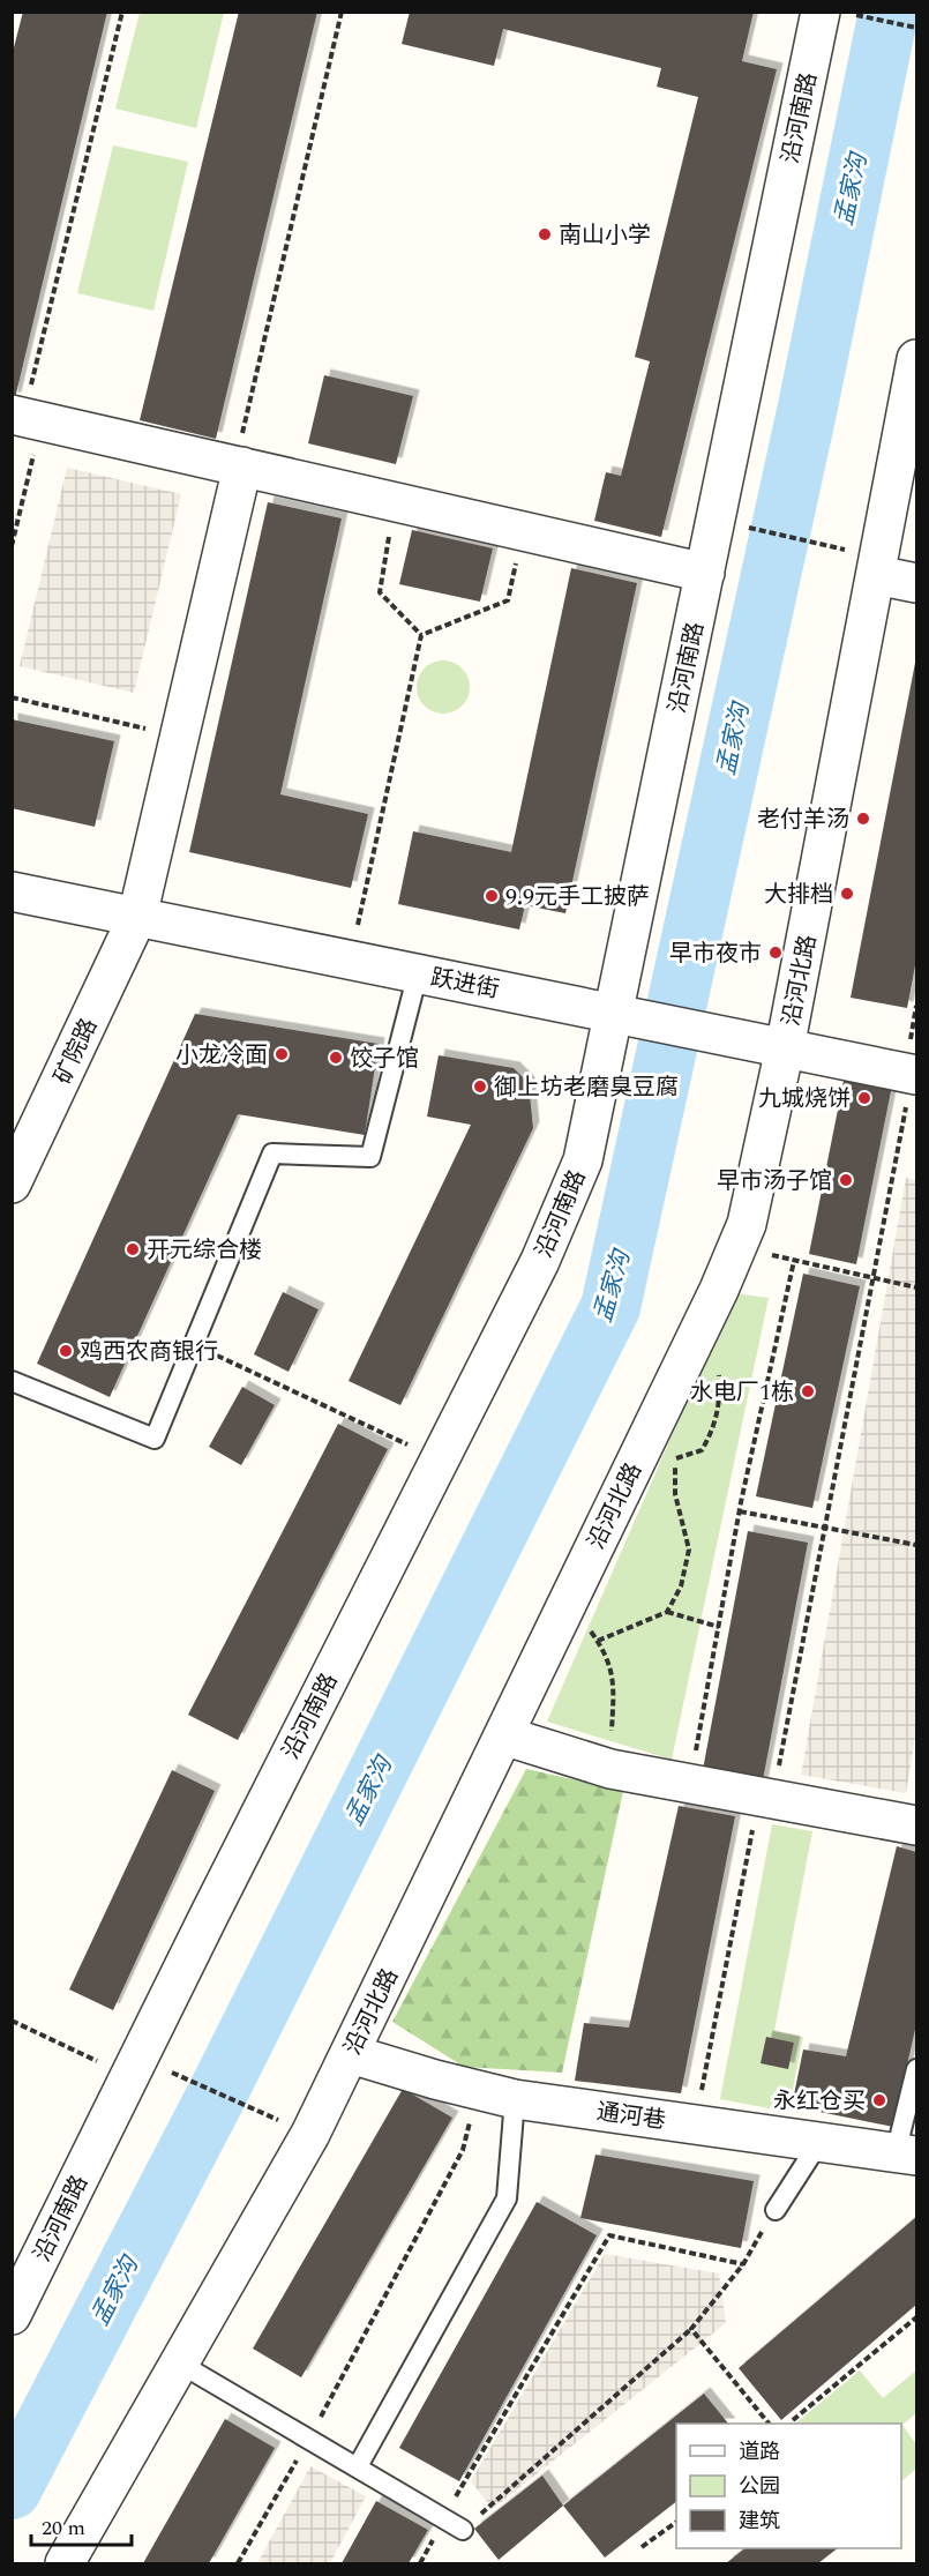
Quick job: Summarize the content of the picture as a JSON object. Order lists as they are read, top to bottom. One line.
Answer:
{"streets":{"street":["沿河南路","沿河北路","跃进街","矿院路","通河巷"]},"crossings":[["沿河南路","跃进街"],["沿河北路","跃进街"],["沿河北路","通河巷"],["跃进街","矿院路"]],"water":["孟家沟"],"places":["南山小学","老付羊汤","大排档","9.9元手工披萨","早市夜市","小龙冷面","饺子馆","御上坊老磨臭豆腐","九城烧饼","早市汤子馆","开元综合楼","鸡西农商银行","水电厂1栋","永红仓买"],"legend":["道路","公园","建筑"],"scale_bar":"20 m"}
